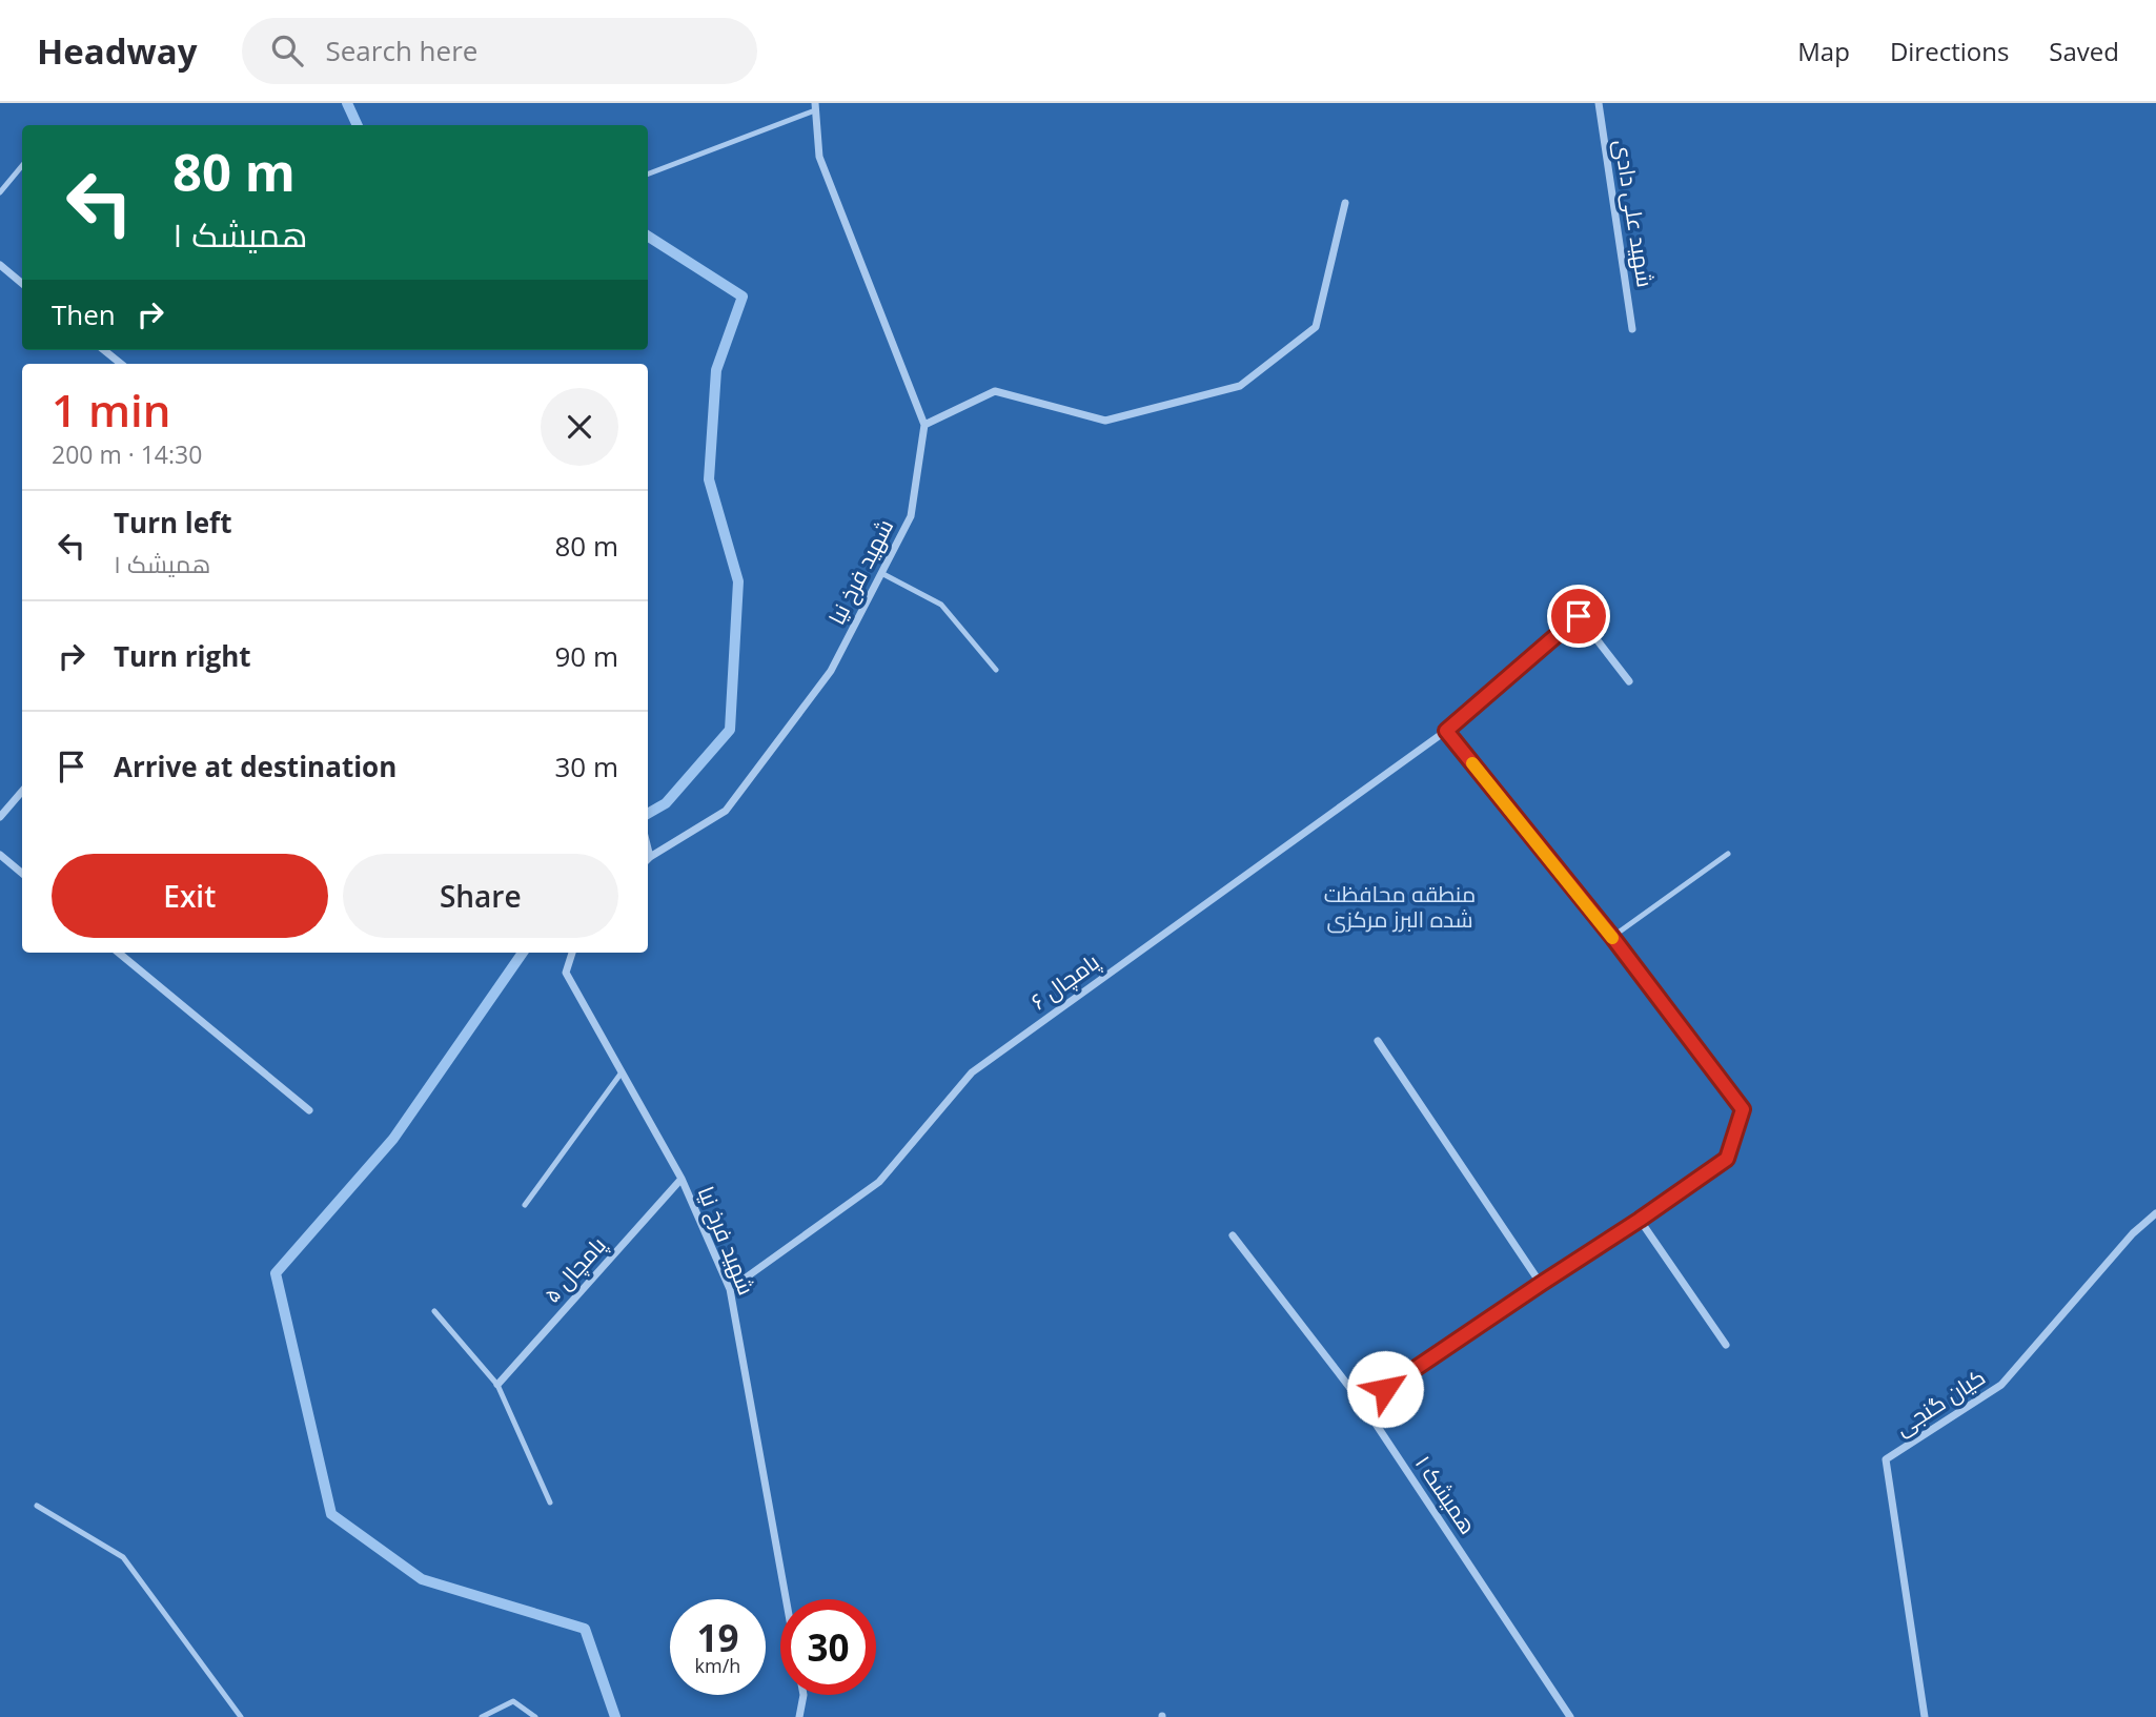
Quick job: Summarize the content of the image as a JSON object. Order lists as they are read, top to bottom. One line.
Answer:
{"streets":{"street":["شهید علی دادی","شهید فرخ نیا","پامچال ۶","پامچال ۵","کیان گنجی","همیشک ۱"]},"crossings":[["شهید فرخ نیا","پامچال ۶"],["شهید فرخ نیا","پامچال ۵"]],"parks":["منطقه محافظت شده البرز مرکزی"],"page":{"header":"Headway","search":"Search here","nav":["Map","Directions","Saved"],"turn":["80 m","همیشک ۱"],"then":"Then","heading":["1 min","200 m · 14:30"],"list":[{"name":"Turn left","note":"همیشک ۱","value":"80 m"},{"name":"Turn right","value":"90 m"},{"name":"Arrive at destination","value":"30 m"}],"buttons":["Exit","Share"],"speed":"19 km/h","limit":"30"}}
